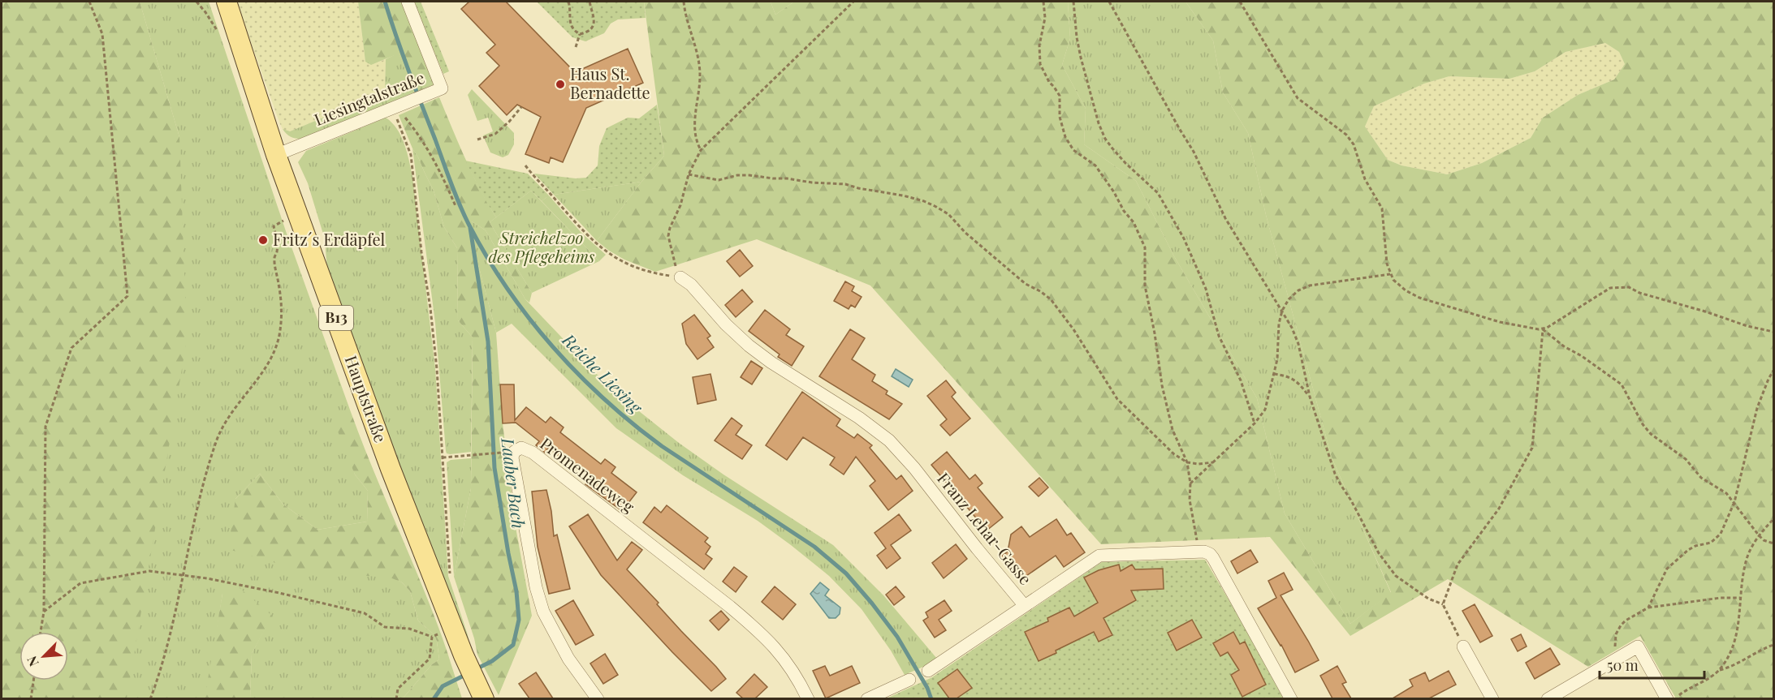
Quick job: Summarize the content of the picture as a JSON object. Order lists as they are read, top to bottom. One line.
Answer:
{"streets":{"main road":["B13","Hauptstraße"],"street":["Liesingtalstraße","Promenadeweg","Franz Lehar-Gasse"]},"crossings":[["Liesingtalstraße","Hauptstraße"]],"water":["Reiche Liesing","Laaber Bach"],"parks":["Streichelzoo des Pflegeheims"],"places":["Haus St. Bernadette","Fritz´s Erdäpfel"],"scale_bar":"50 m","north":"bottom left"}
